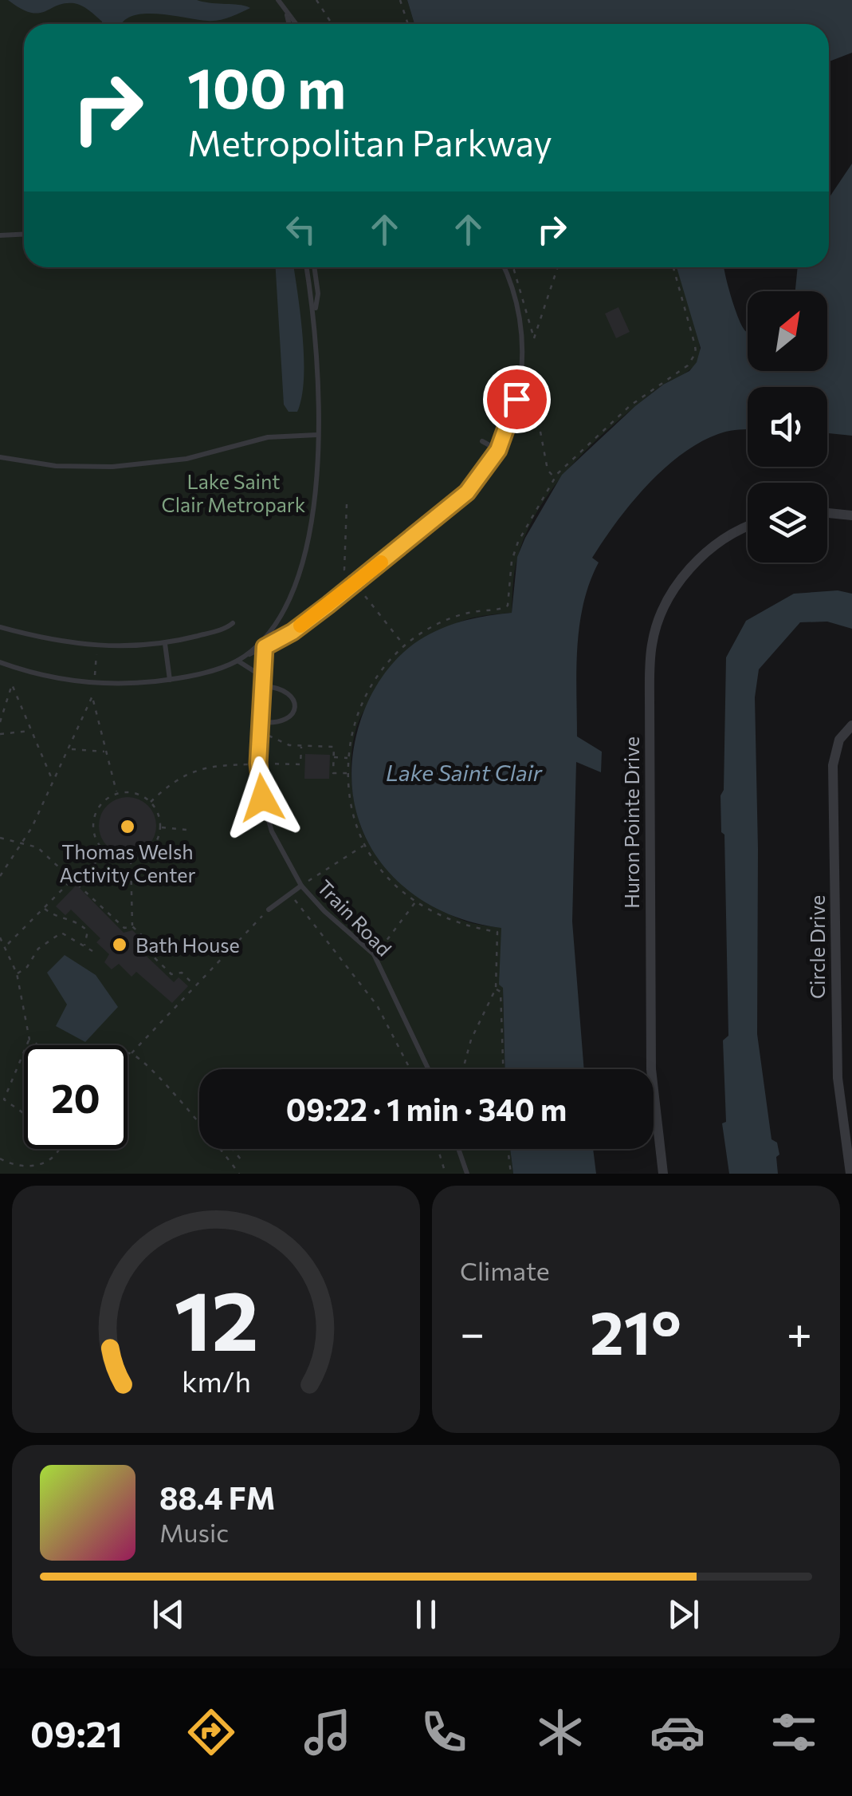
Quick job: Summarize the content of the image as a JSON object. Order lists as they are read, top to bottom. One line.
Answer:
{"streets":{"street":["Huron Pointe Drive","Circle Drive"],"lane":["Train Road"]},"water":["Lake Saint Clair"],"parks":["Lake Saint Clair Metropark"],"places":["Thomas Welsh Activity Center","Bath House"],"north":"top right","page":{"turn":["100 m","Metropolitan Parkway"],"limit":"20","trip":"09:22 · 1 min · 340 m","tile":"Climate","heat":["−","21°","+"],"song":["88.4 FM","Music"],"tabs":"09:21","gauge":["12","km/h"]}}
